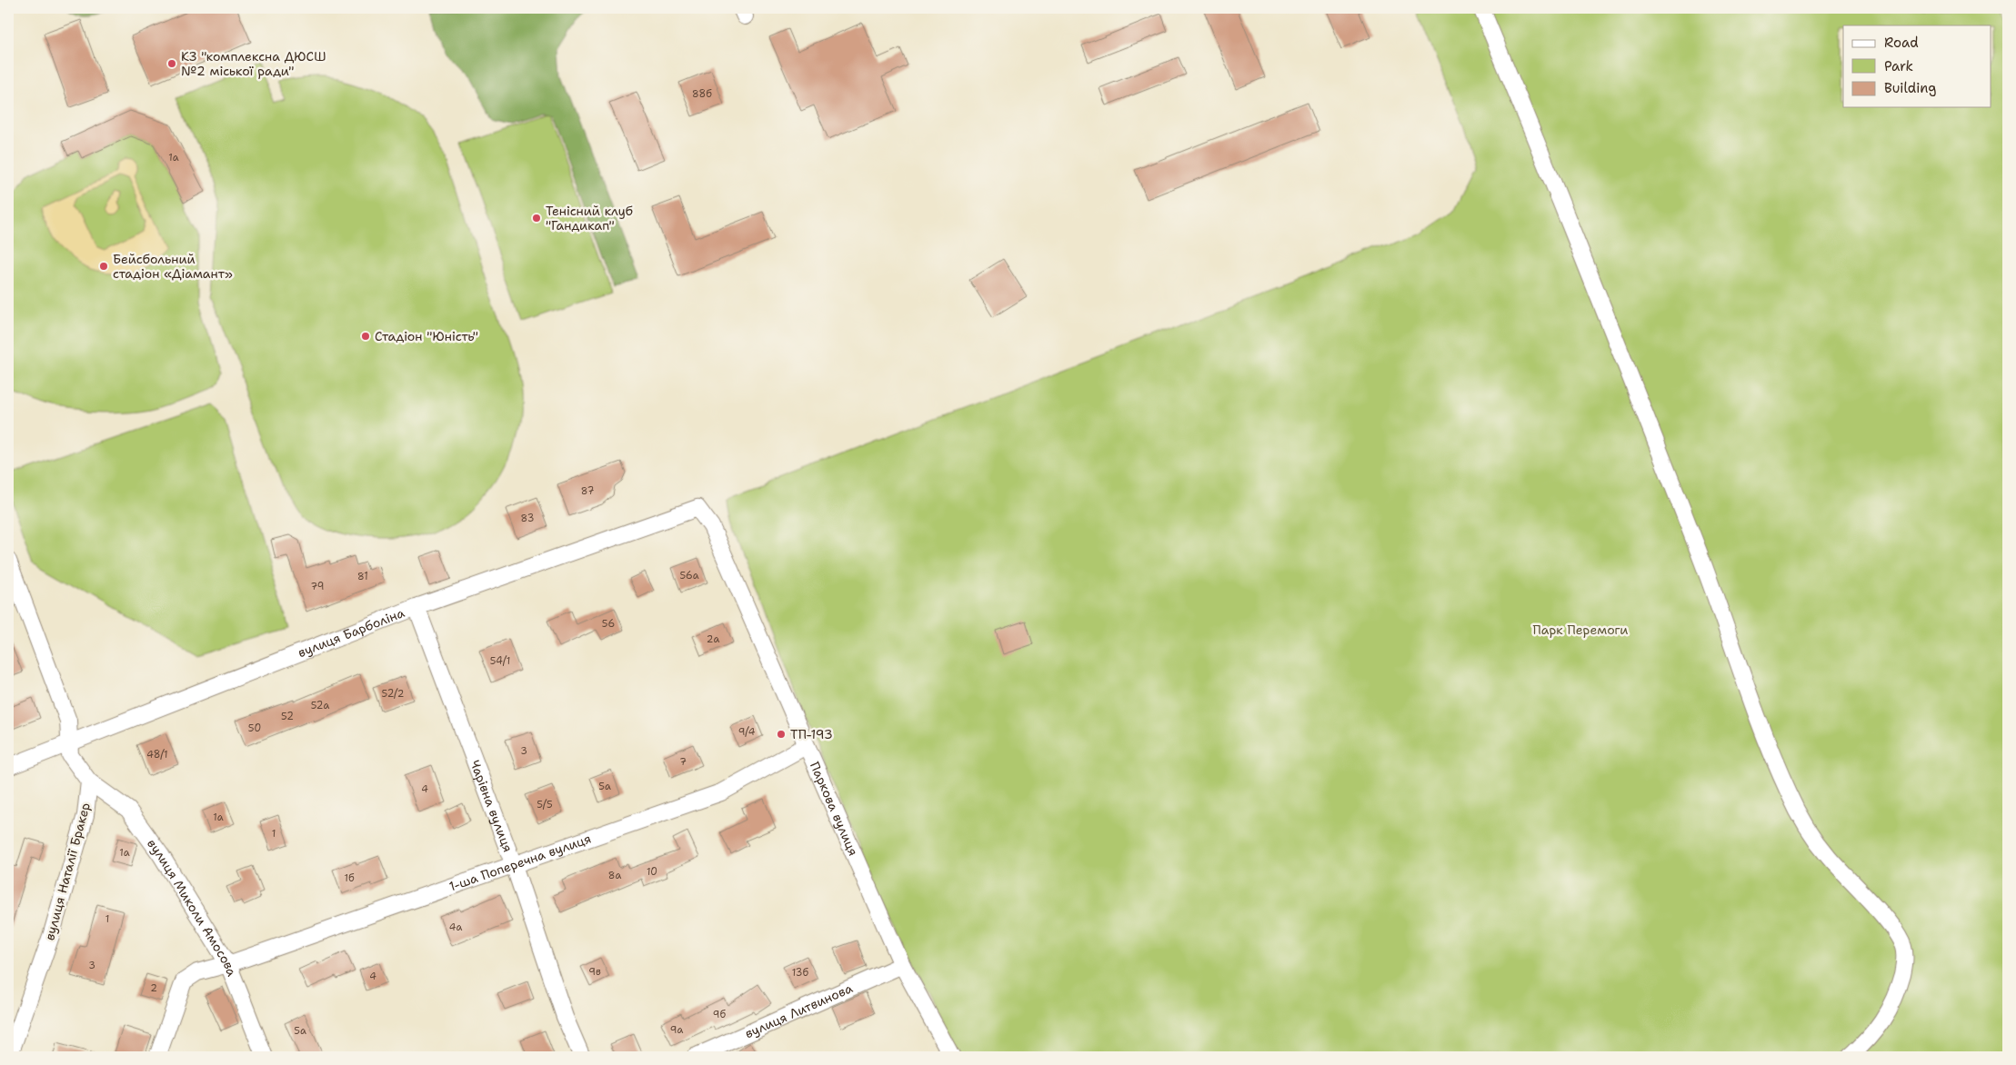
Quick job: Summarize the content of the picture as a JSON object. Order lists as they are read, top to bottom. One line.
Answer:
{"streets":{"street":["вулиця Барболіна","Чарівна вулиця","Паркова вулиця","1-ша Поперечна вулиця","вулиця Наталії Бракер","вулиця Миколи Амосова","вулиця Литвинова"]},"crossings":[["вулиця Барболіна","Чарівна вулиця"],["вулиця Барболіна","Паркова вулиця"],["Чарівна вулиця","1-ша Поперечна вулиця"],["Паркова вулиця","1-ша Поперечна вулиця"],["Паркова вулиця","вулиця Литвинова"],["1-ша Поперечна вулиця","вулиця Миколи Амосова"],["вулиця Наталії Бракер","вулиця Миколи Амосова"]],"parks":["Парк Перемоги"],"places":["КЗ \"комплексна ДЮСШ №2 міської ради\"","Тенісний клуб \"Гандикап\"","Бейсбольний стадіон «Діамант»","Стадіон \"Юність\"","ТП-193"],"house_numbers":["88б","1а","87","83","56а","81","79","56","2а","54/1","52/2","52а","52","50","9/4","3","48/1","7","5а","4","5/5","1а","1","1а","10","8а","1б","1","4а","3","9в","13б","4","2","9б","9а","5а"],"legend":["Road","Park","Building"]}
